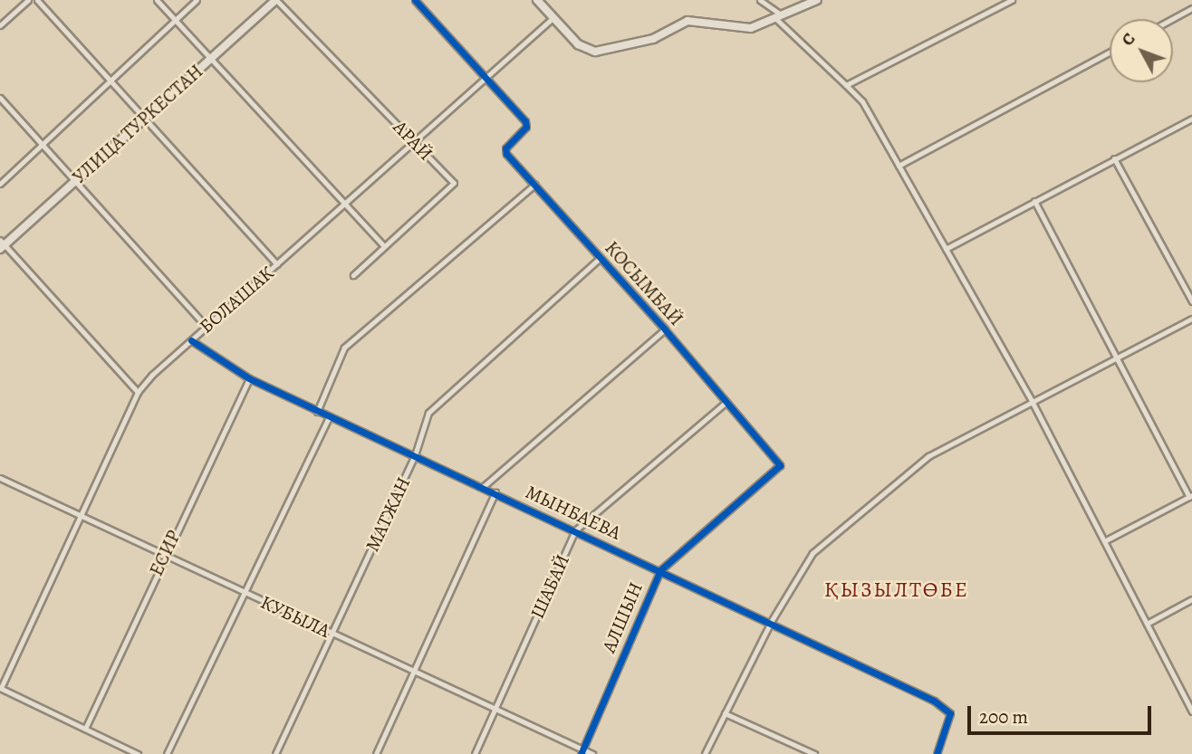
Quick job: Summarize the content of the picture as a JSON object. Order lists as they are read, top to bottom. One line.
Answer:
{"streets":{"street":["УЛИЦА ТУРКЕСТАН","АРАЙ","КОСЫМБАЙ","БОЛАШАК","МЫНБАЕВА","МАТЖАН","ЕСИР","ШАБАЙ","КУБЫЛА","АЛШЫН"]},"crossings":[["УЛИЦА ТУРКЕСТАН","АРАЙ"],["АРАЙ","БОЛАШАК"],["КОСЫМБАЙ","БОЛАШАК"],["КОСЫМБАЙ","МАТЖАН"],["КОСЫМБАЙ","ШАБАЙ"],["КОСЫМБАЙ","АЛШЫН"],["БОЛАШАК","МЫНБАЕВА"],["БОЛАШАК","КУБЫЛА"],["МЫНБАЕВА","МАТЖАН"],["МЫНБАЕВА","ЕСИР"],["МЫНБАЕВА","ШАБАЙ"],["МЫНБАЕВА","АЛШЫН"],["МАТЖАН","КУБЫЛА"],["ЕСИР","КУБЫЛА"],["ШАБАЙ","КУБЫЛА"],["КУБЫЛА","АЛШЫН"]],"districts":["ҚЫЗЫЛТӨБЕ"],"scale_bar":"200 m","north":"top left"}
